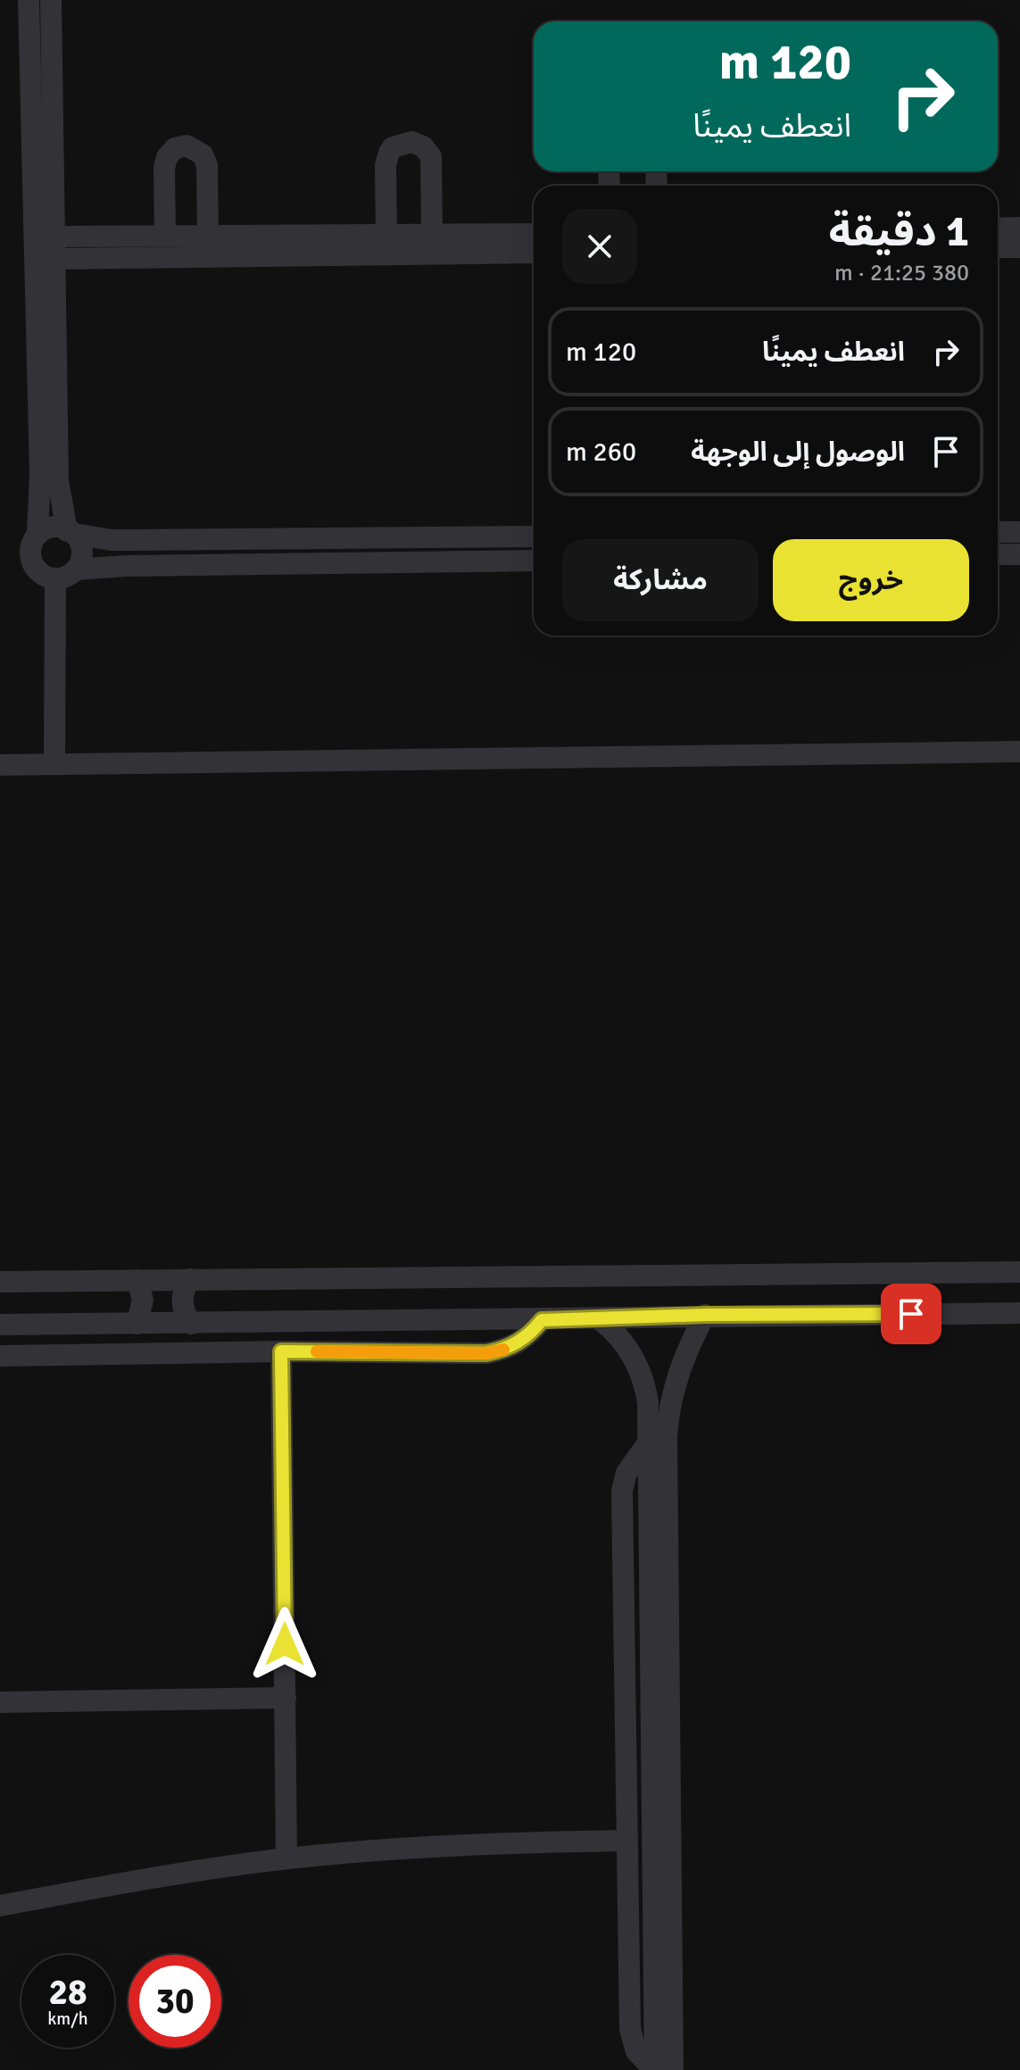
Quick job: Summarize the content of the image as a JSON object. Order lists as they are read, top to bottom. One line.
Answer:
{"page":{"turn":["120 m","انعطف يمينًا"],"heading":["1 دقيقة","380 m · 21:25"],"list":[{"name":"انعطف يمينًا","value":"120 m"},{"name":"الوصول إلى الوجهة","value":"260 m"}],"buttons":["خروج","مشاركة"],"speed":"28 km/h","limit":"30"}}
